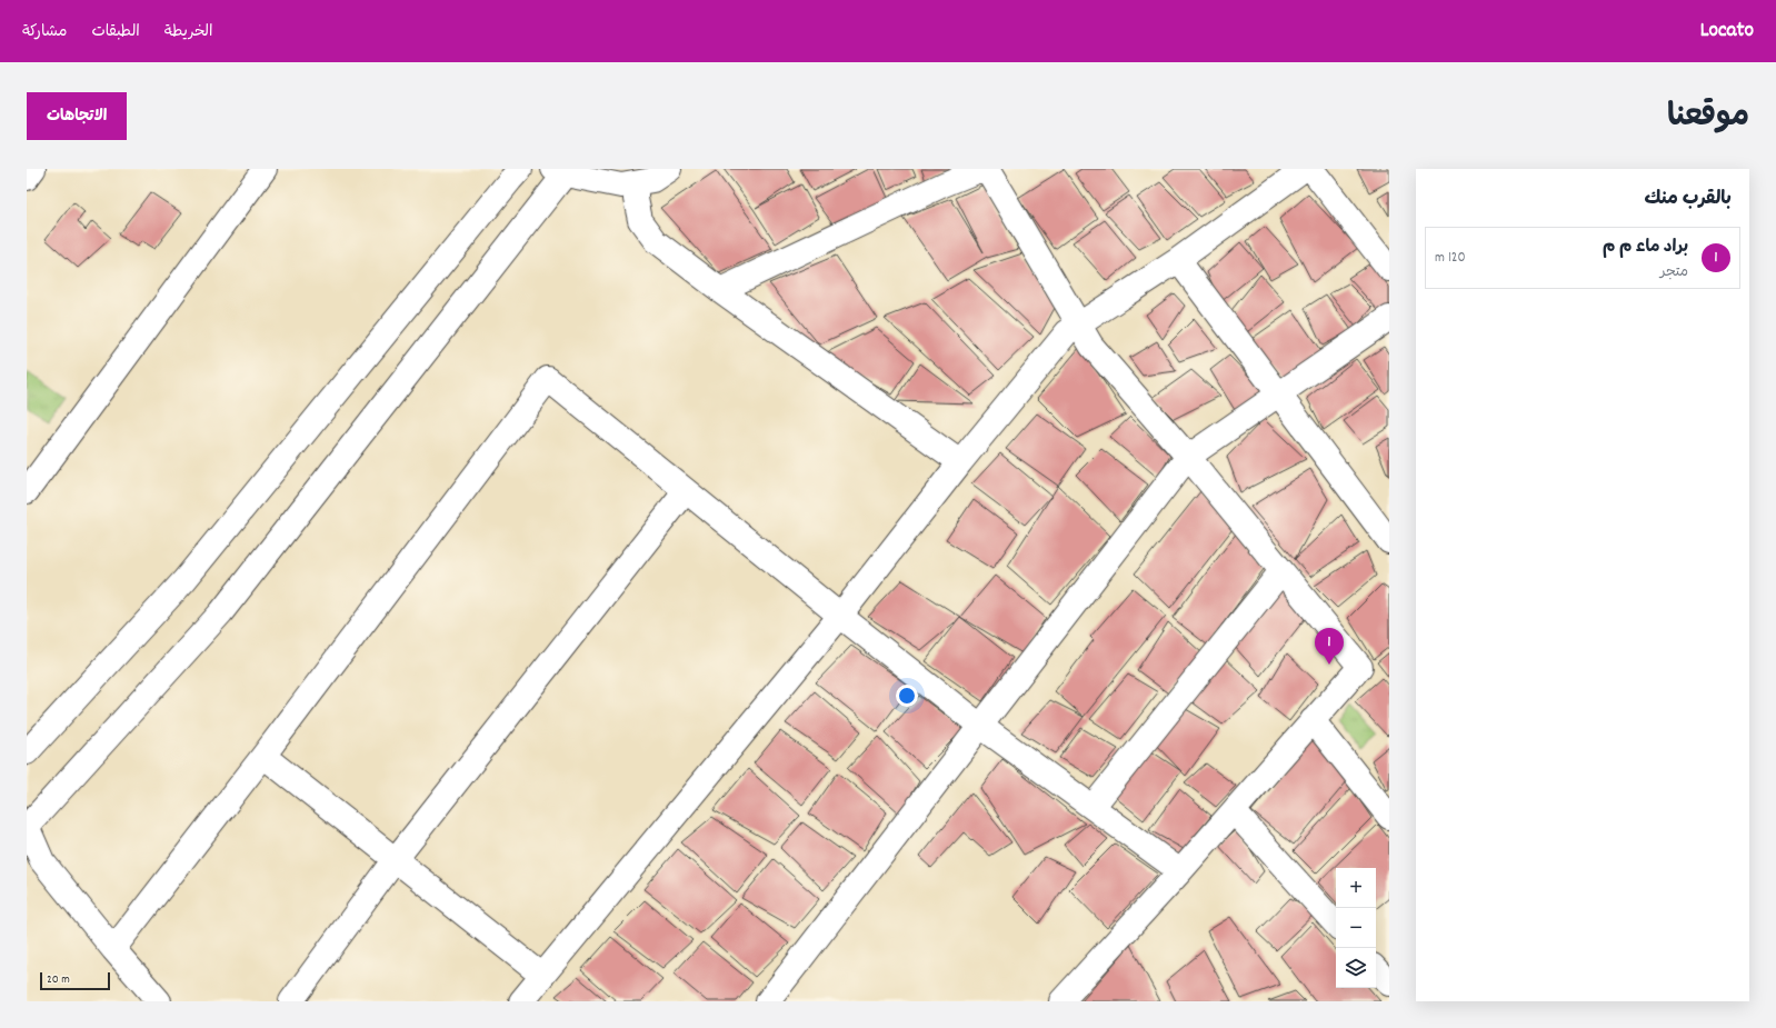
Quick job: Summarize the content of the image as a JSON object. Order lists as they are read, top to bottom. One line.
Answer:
{"scale_bar":"20 m","page":{"header":"Locato","nav":["الخريطة","الطبقات","مشاركة"],"title":"موقعنا","buttons":"الاتجاهات","heading":"بالقرب منك","list":[{"mark":"1","name":"براد ماء م م","note":"متجر","value":"120 m"}],"pins":"1","map_buttons":["+","−"],"scale":"20 m"}}
